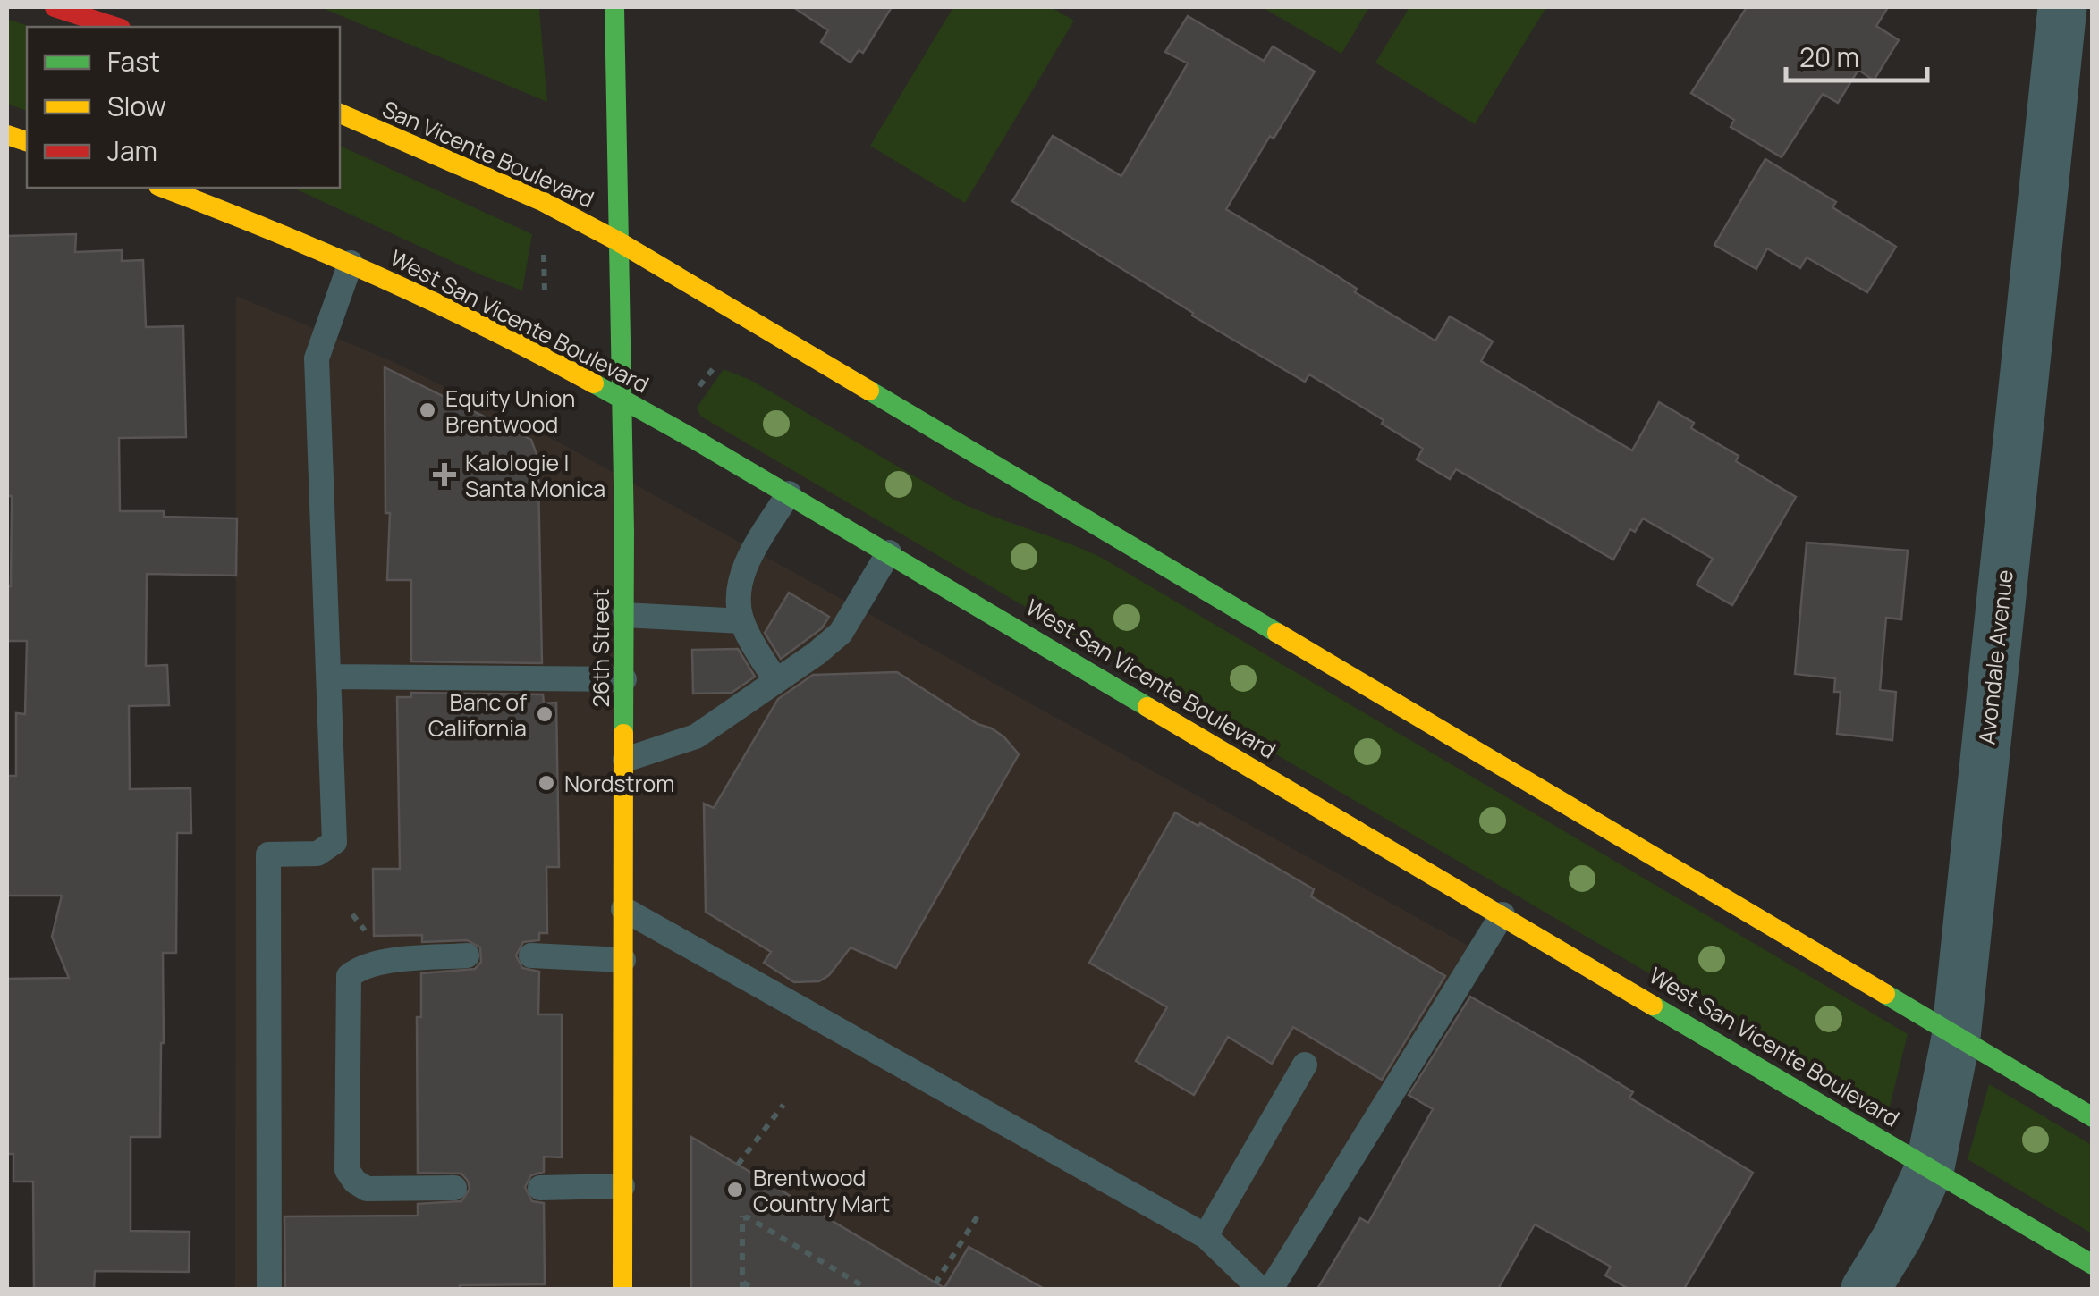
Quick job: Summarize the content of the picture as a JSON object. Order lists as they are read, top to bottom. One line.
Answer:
{"streets":{"main road":["San Vicente Boulevard","West San Vicente Boulevard","26th Street"],"street":["Avondale Avenue"]},"crossings":[["San Vicente Boulevard","26th Street"],["West San Vicente Boulevard","26th Street"],["West San Vicente Boulevard","Avondale Avenue"]],"places":{"other":["Equity Union Brentwood","Banc of California","Nordstrom","Brentwood Country Mart"],"health":["Kalologie | Santa Monica"]},"legend":["Fast","Slow","Jam"],"scale_bar":"20 m"}
